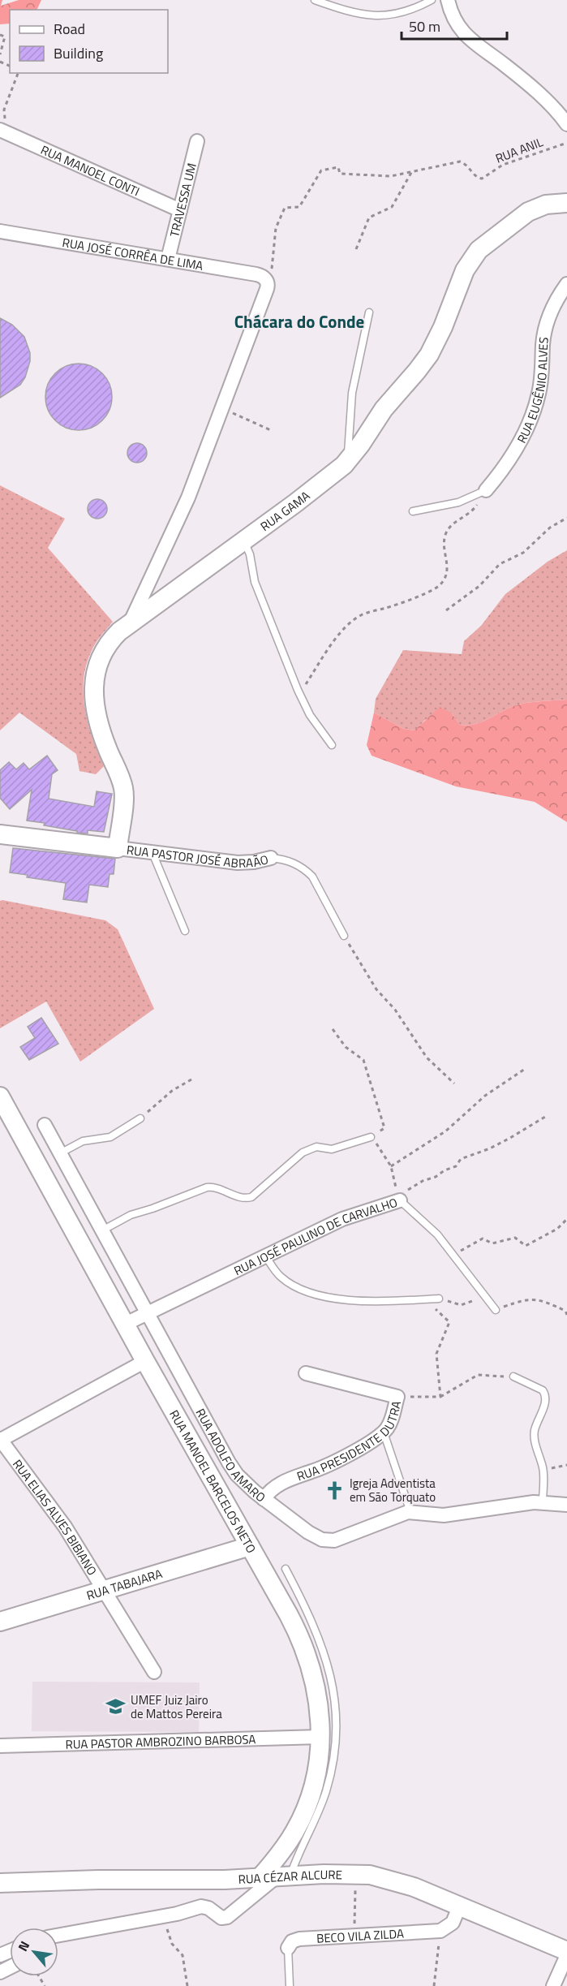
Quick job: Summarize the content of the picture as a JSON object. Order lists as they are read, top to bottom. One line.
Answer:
{"streets":{"street":["RUA MANOEL CONTI","TRAVESSA UM","RUA JOSÉ CORRÊA DE LIMA","RUA EUGÊNIO ALVES","RUA GAMA","RUA PASTOR JOSÉ ABRAÃO","RUA JOSÉ PAULINO DE CARVALHO","RUA PRESIDENTE DUTRA","RUA ADOLFO AMARO","RUA MANOEL BARCELOS NETO","RUA ELIAS ALVES BIBIANO","RUA TABAJARA","RUA PASTOR AMBROZINO BARBOSA","RUA CÉZAR ALCURE","BECO VILA ZILDA"],"path":["RUA ANIL"]},"crossings":[["RUA MANOEL CONTI","TRAVESSA UM"],["TRAVESSA UM","RUA JOSÉ CORRÊA DE LIMA"],["RUA GAMA","RUA PASTOR JOSÉ ABRAÃO"],["RUA JOSÉ PAULINO DE CARVALHO","RUA ADOLFO AMARO"],["RUA JOSÉ PAULINO DE CARVALHO","RUA MANOEL BARCELOS NETO"],["RUA PRESIDENTE DUTRA","RUA ADOLFO AMARO"],["RUA MANOEL BARCELOS NETO","RUA TABAJARA"],["RUA MANOEL BARCELOS NETO","RUA PASTOR AMBROZINO BARBOSA"],["RUA MANOEL BARCELOS NETO","RUA CÉZAR ALCURE"],["RUA ELIAS ALVES BIBIANO","RUA TABAJARA"]],"districts":["Chácara do Conde"],"places":{"church":["Igreja Adventista em São Torquato"],"school or university":["UMEF Juiz Jairo de Mattos Pereira"]},"legend":["Road","Building"],"scale_bar":"50 m","north":"top left"}
